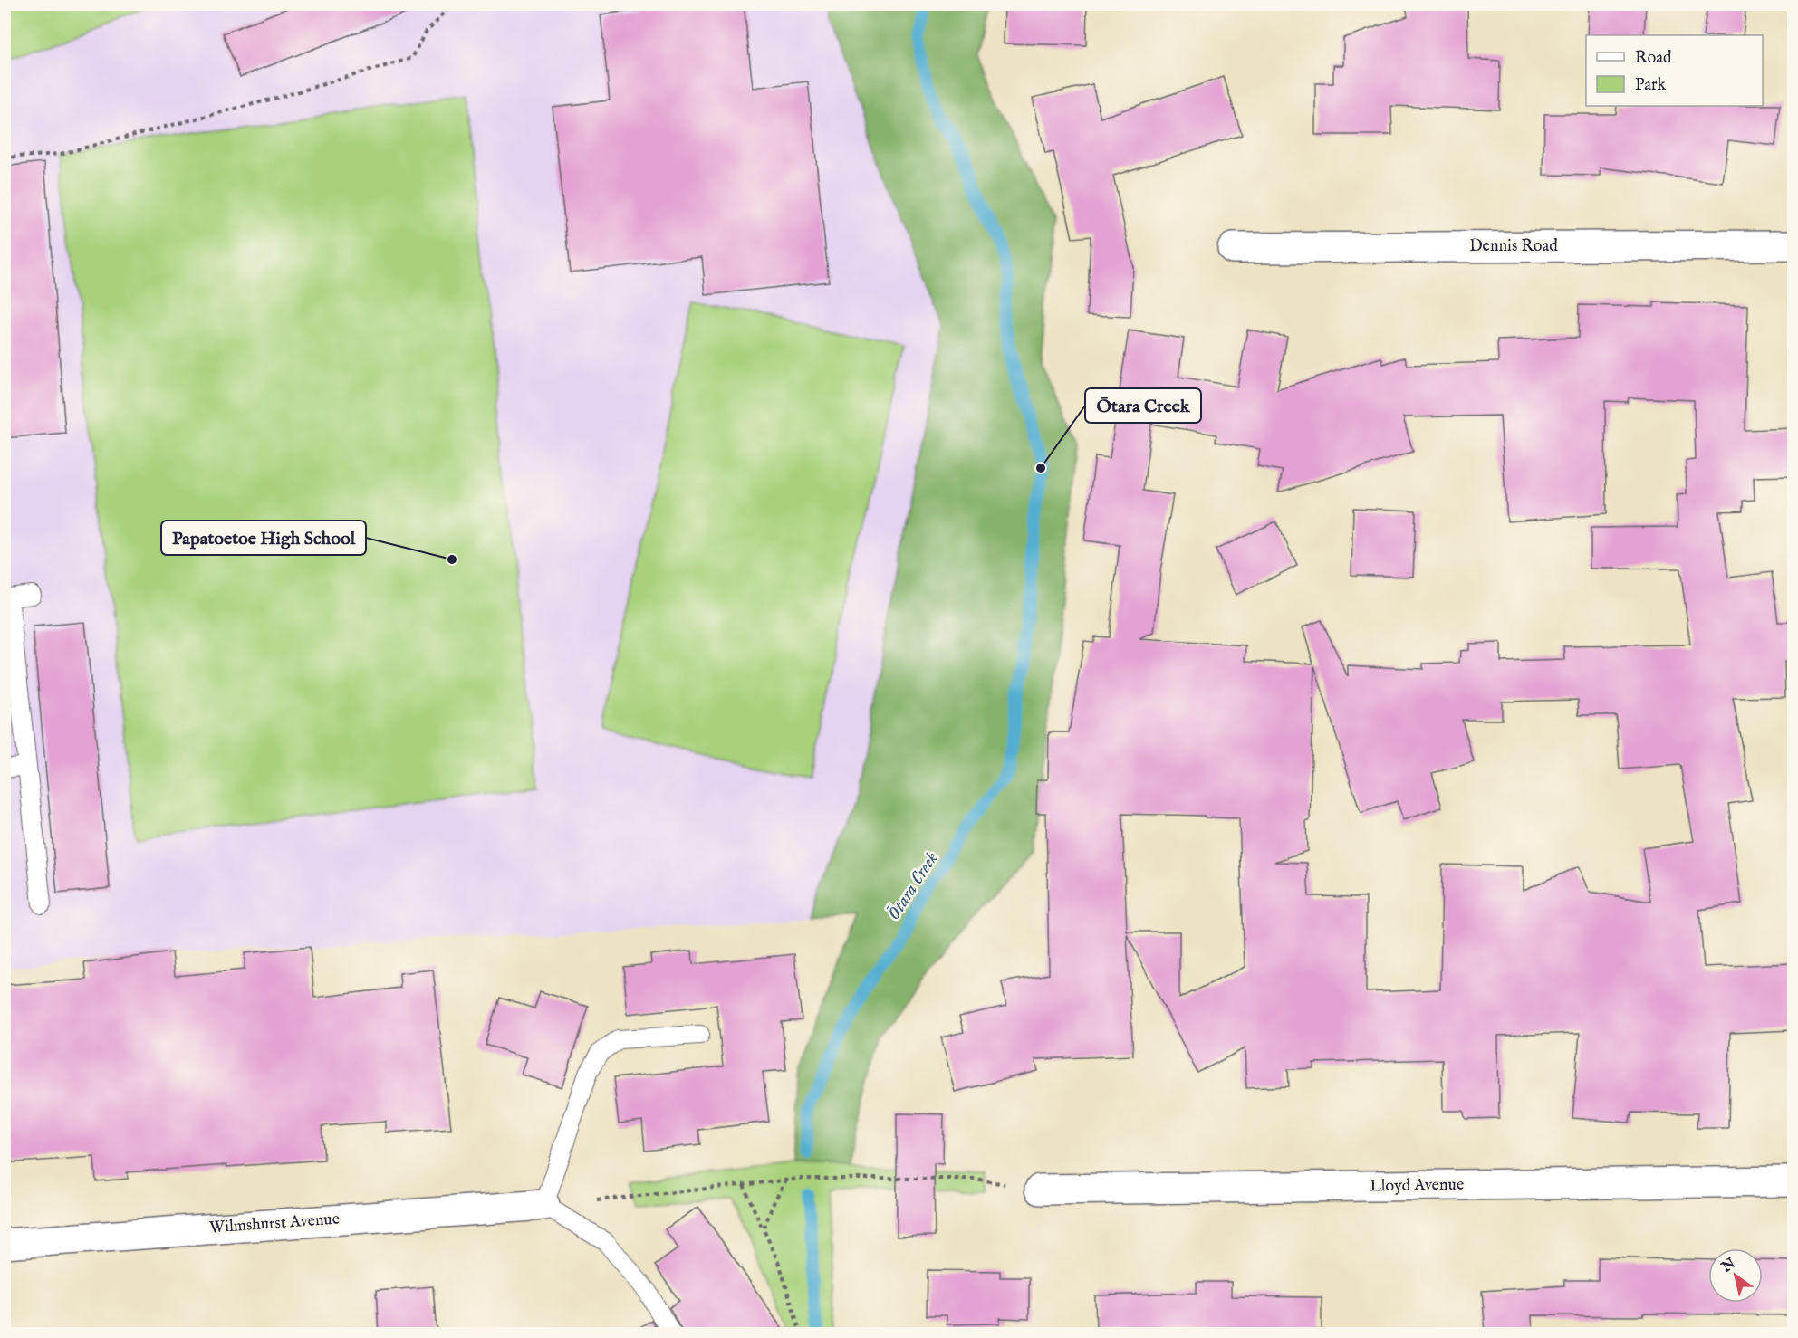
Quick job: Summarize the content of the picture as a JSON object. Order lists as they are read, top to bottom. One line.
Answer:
{"streets":{"street":["Dennis Road","Lloyd Avenue","Wilmshurst Avenue"]},"water":["Ōtara Creek"],"places":["Ōtara Creek","Papatoetoe High School"],"legend":["Road","Park"],"north":"top left"}
